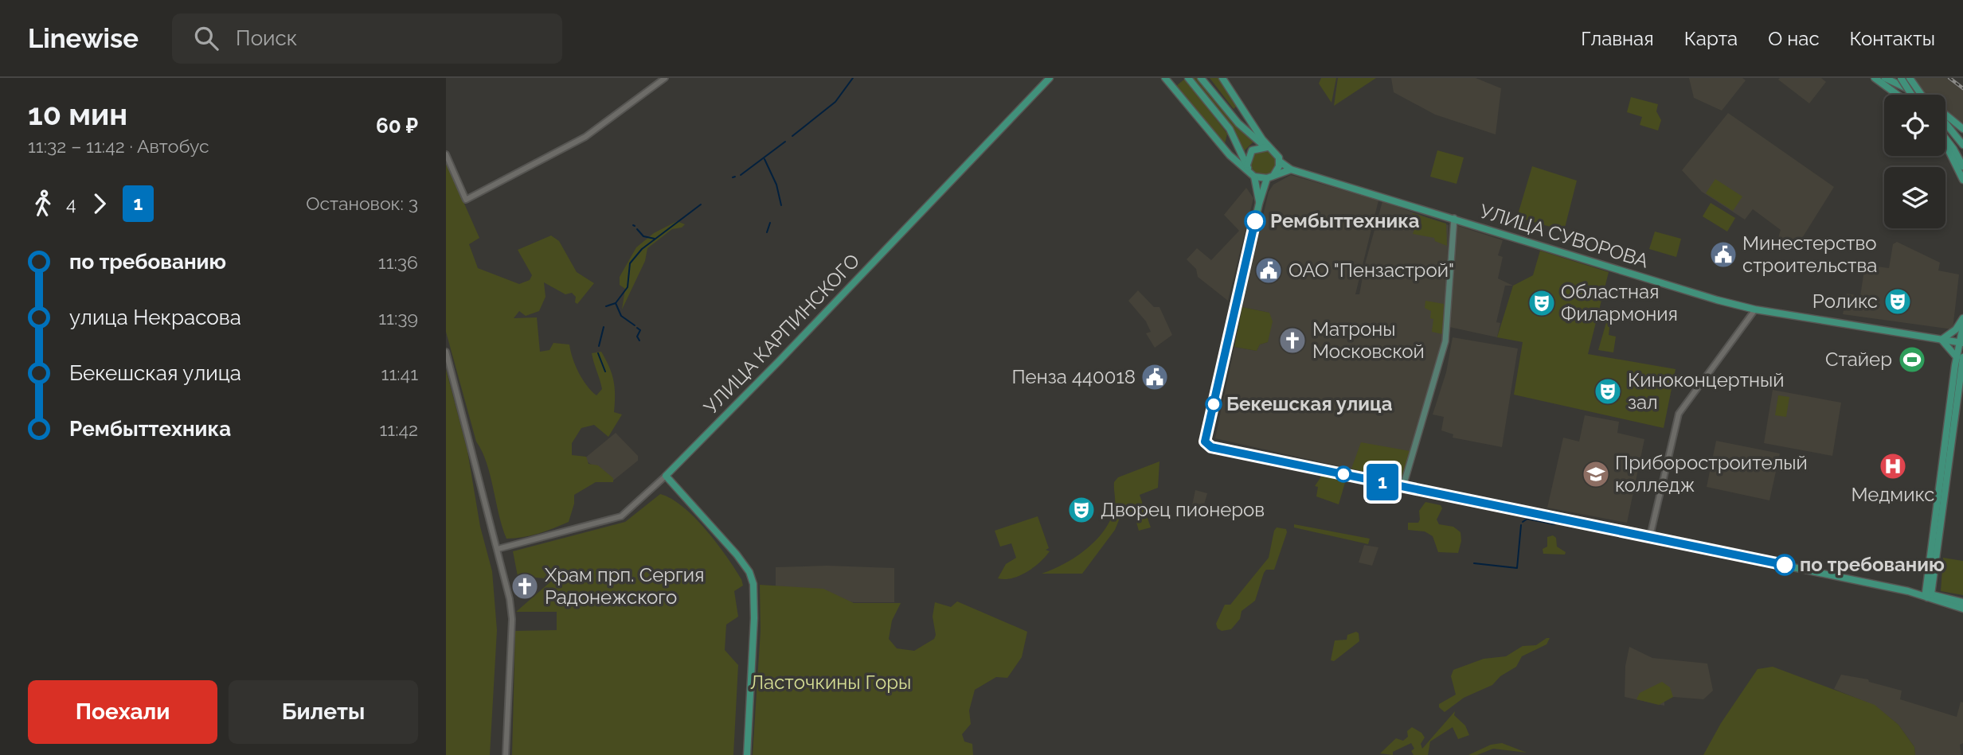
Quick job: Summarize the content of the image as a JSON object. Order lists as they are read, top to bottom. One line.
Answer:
{"streets":{"main road":["УЛИЦА СУВОРОВА","УЛИЦА КАРПИНСКОГО"]},"parks":["Ласточкины Горы"],"places":{"other":["Рембыттехника","Бекешская улица","по требованию"],"public building":["Минестерство строительства","ОАО \"Пензастрой\"","Пенза 440018"],"theatre":["Роликс","Областная Филармония","Киноконцертный зал","Дворец пионеров"],"church":["Матроны Московской","Храм прп. Сергия Радонежского"],"sports":["Стайер"],"hospital":["Медмикс"],"school or university":["Приборостроителый колледж"]},"lines":["bus line 1"],"page":{"header":"Linewise","search":"Поиск","nav":["Главная","Карта","О нас","Контакты"],"heading":["10 мин","11:32 – 11:42 · Автобус","60 ₽"],"on_map":"1","legs":["4","1","Остановок: 3"],"list":[{"name":"по требованию","value":"11:36"},{"name":"улица Некрасова","value":"11:39"},{"name":"Бекешская улица","value":"11:41"},{"name":"Рембыттехника","value":"11:42"}],"buttons":["Поехали","Билеты"]}}
